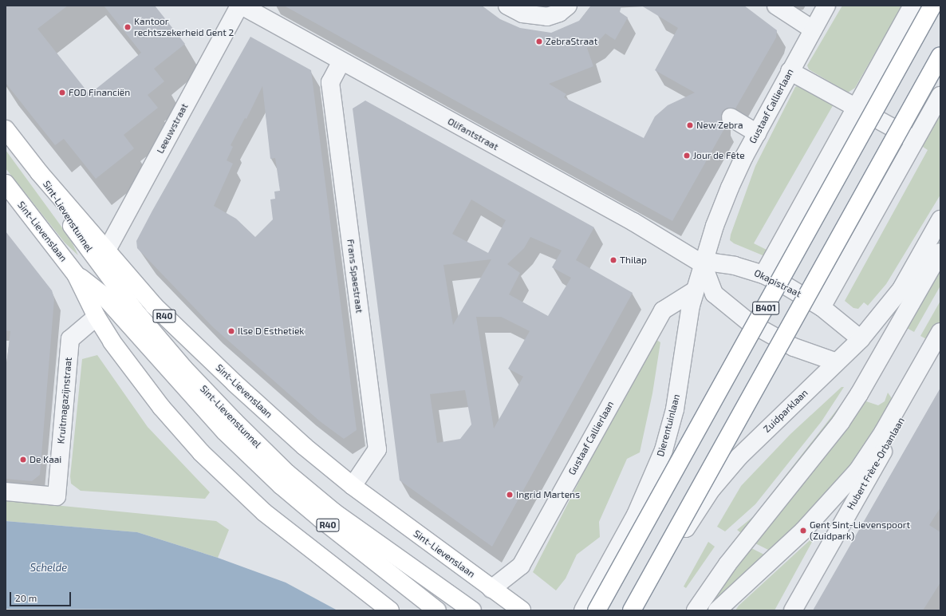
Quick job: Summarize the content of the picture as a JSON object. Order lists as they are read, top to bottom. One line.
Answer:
{"streets":{"main road":["Sint-Lievenstunnel","Sint-Lievenslaan","B401","R40"],"street":["Gustaaf Callierlaan","Leeuwstraat","Olifantstraat","Frans Spaestraat","Okapistraat","Kruitmagazijnstraat","Zuidparklaan","Dierentuinlaan","Hubert Frère-Orbanlaan"]},"crossings":[["Gustaaf Callierlaan","Olifantstraat"],["Gustaaf Callierlaan","Sint-Lievenslaan"],["Gustaaf Callierlaan","Okapistraat"],["Gustaaf Callierlaan","Dierentuinlaan"],["Leeuwstraat","Olifantstraat"],["Leeuwstraat","Sint-Lievenslaan"],["Olifantstraat","Frans Spaestraat"],["Olifantstraat","Okapistraat"],["Olifantstraat","Dierentuinlaan"],["Sint-Lievenstunnel","Sint-Lievenslaan"],["Sint-Lievenslaan","Frans Spaestraat"],["Sint-Lievenslaan","Kruitmagazijnstraat"],["Okapistraat","Zuidparklaan"],["Okapistraat","Dierentuinlaan"]],"water":["Schelde"],"places":["Kantoor rechtszekerheid Gent 2","ZebraStraat","FOD Financiën","New Zebra","Jour de Fête","Thilap","Ilse D Esthetiek","De Kaai","Ingrid Martens","Gent Sint-Lievenspoort (Zuidpark)"],"scale_bar":"20 m"}
